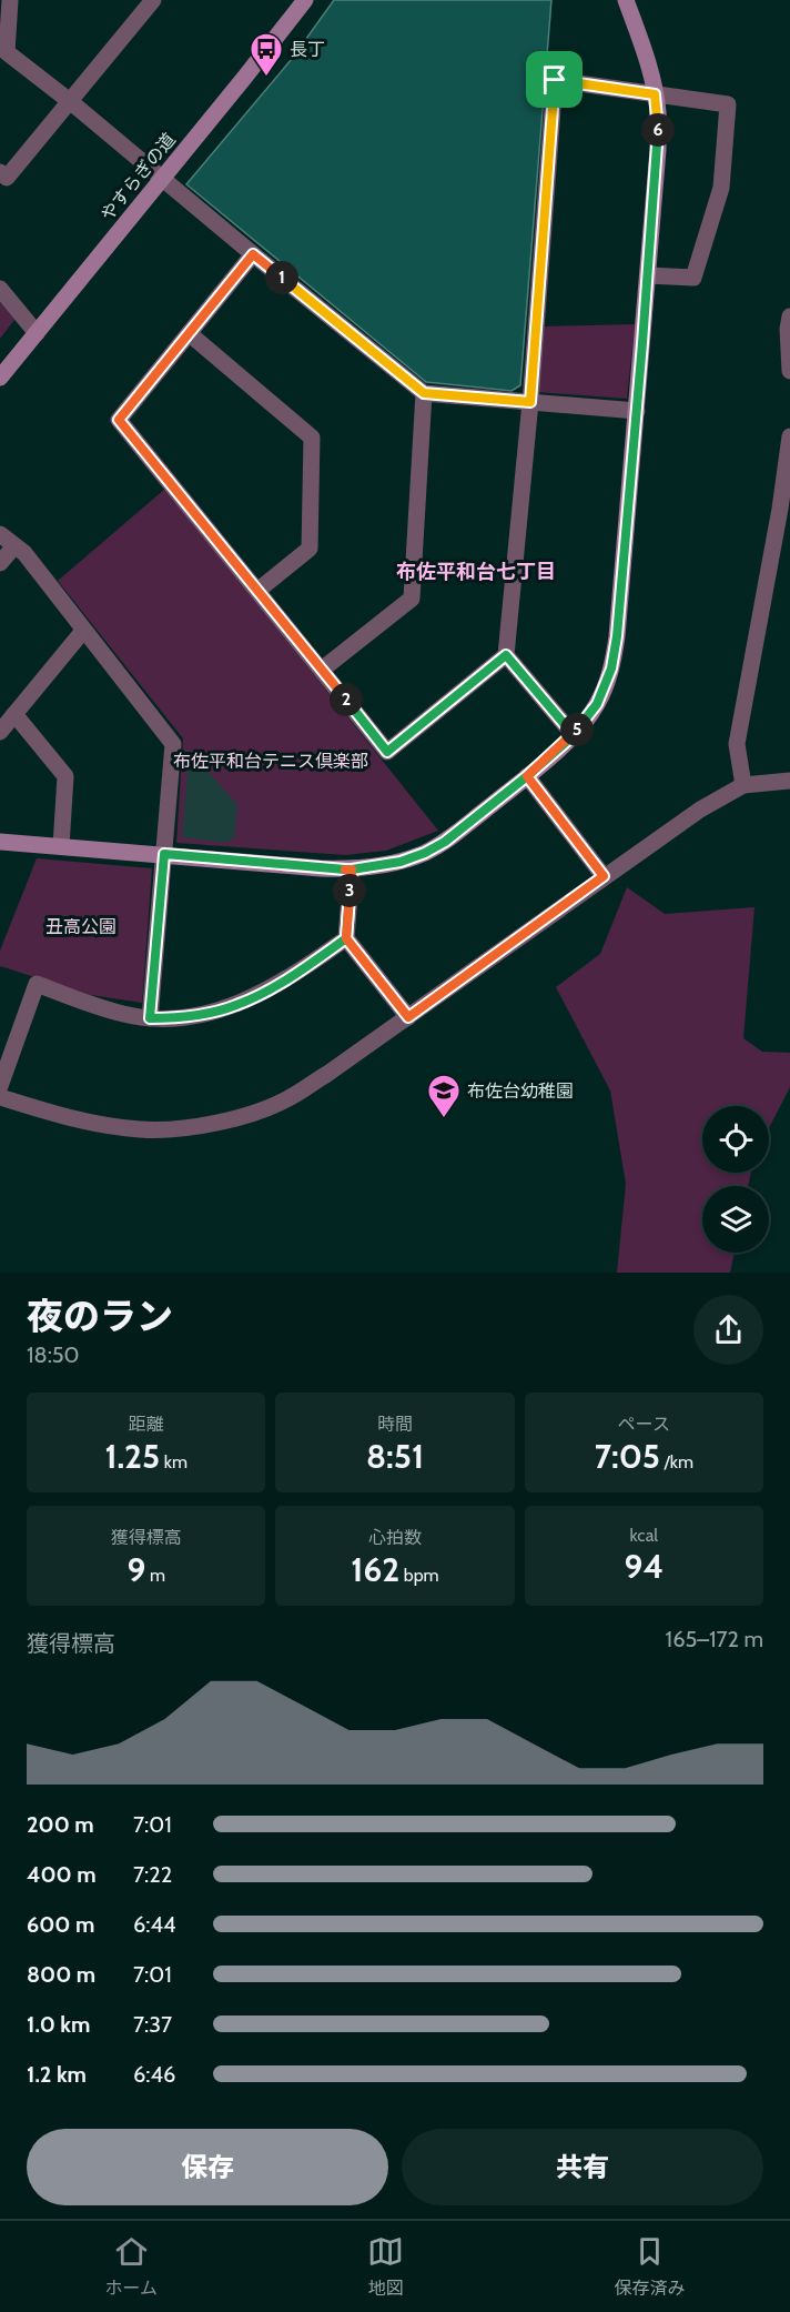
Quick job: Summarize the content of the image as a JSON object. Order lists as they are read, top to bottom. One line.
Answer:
{"streets":{"street":["やすらぎの道"]},"districts":["布佐平和台七丁目"],"parks":["布佐平和台テニス倶楽部","丑高公園"],"places":{"bus stop":["長丁"],"school or university":["布佐台幼稚園"]},"page":{"pins":["6","1","2","5","3"],"heading":["夜のラン","18:50"],"stats":[["距離","1.25 km"],["時間","8:51"],["ペース","7:05 /km"],["獲得標高","9 m"],["心拍数","162 bpm"],["kcal","94"]],"chart":["獲得標高","165–172 m"],"list":[{"name":"200 m","note":"7:01"},{"name":"400 m","note":"7:22"},{"name":"600 m","note":"6:44"},{"name":"800 m","note":"7:01"},{"name":"1.0 km","note":"7:37"},{"name":"1.2 km","note":"6:46"}],"buttons":["保存","共有"],"tabs":["ホーム","地図","保存済み"]}}
